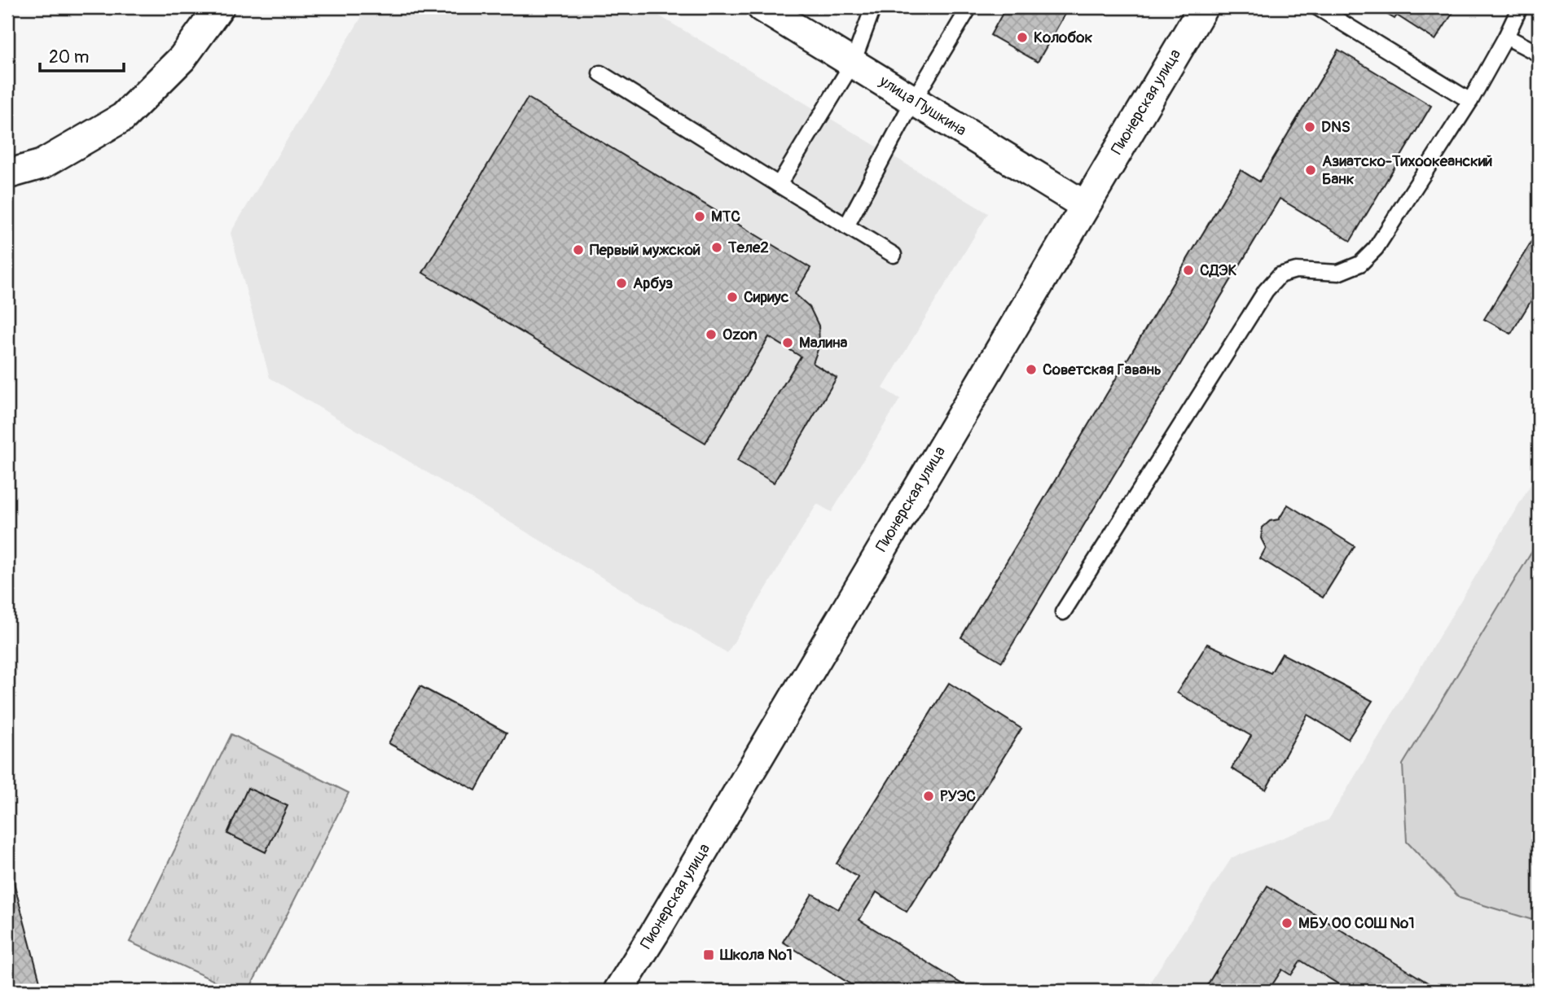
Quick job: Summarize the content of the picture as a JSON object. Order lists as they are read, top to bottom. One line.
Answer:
{"streets":{"street":["Пионерская улица","улица Пушкина"]},"crossings":[["Пионерская улица","улица Пушкина"]],"places":{"other":["Колобок","DNS","Азиатско-Тихоокеанский Банк","МТС","Теле2","Первый мужской","СДЭК","Арбуз","Сириус","Ozon","Малина","Советская Гавань","РУЭС","МБУ ОО СОШ №1"],"transit":["Школа №1"]},"scale_bar":"20 m"}
